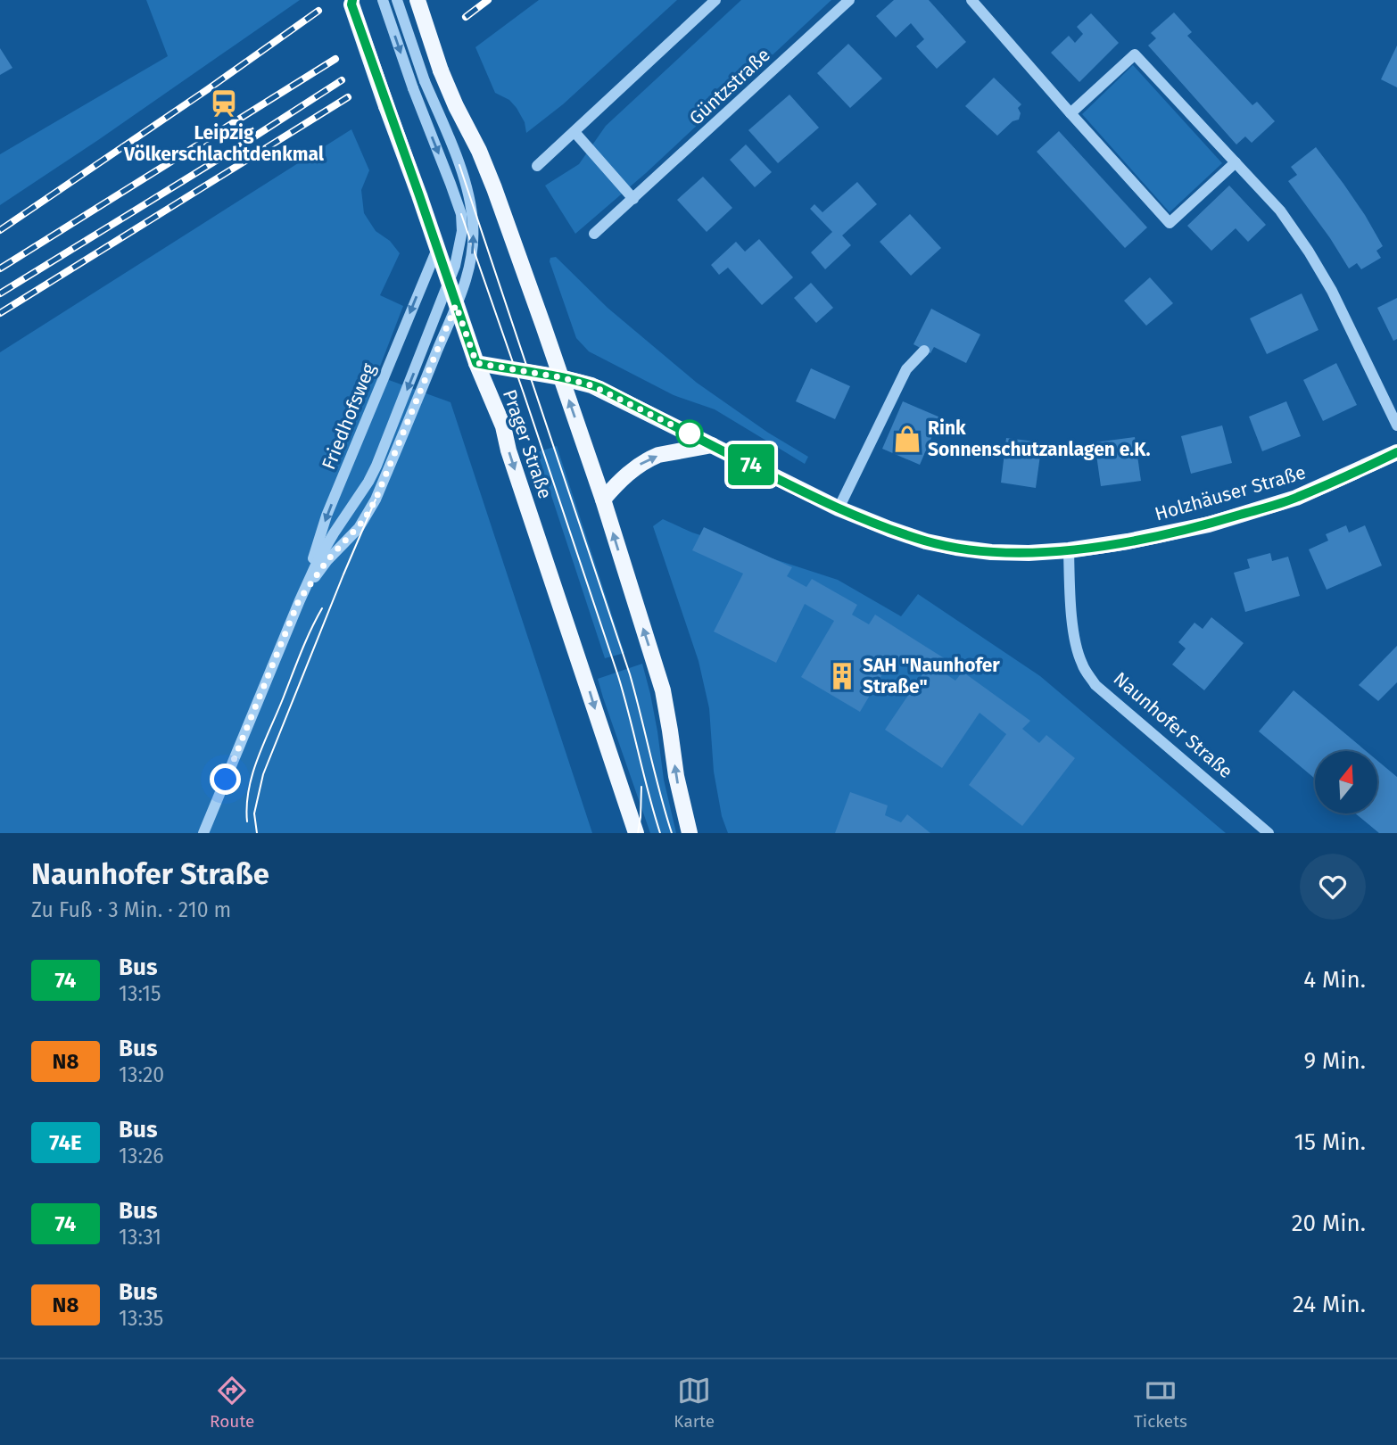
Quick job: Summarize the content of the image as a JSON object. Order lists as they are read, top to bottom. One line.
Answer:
{"streets":{"main road":["Prager Straße","Holzhäuser Straße"],"street":["Güntzstraße","Friedhofsweg","Naunhofer Straße"]},"crossings":[["Friedhofsweg","Prager Straße"],["Holzhäuser Straße","Naunhofer Straße"]],"places":{"station":["Leipzig Völkerschlachtdenkmal"],"shop":["Rink Sonnenschutzanlagen e.K."],"building":["SAH \"Naunhofer Straße\""]},"lines":["bus line 74"],"north":"top","page":{"on_map":"74","heading":["Naunhofer Straße","Zu Fuß · 3 Min. · 210 m"],"list":[{"mark":"74","name":"Bus","note":"13:15","value":"4 Min."},{"mark":"N8","name":"Bus","note":"13:20","value":"9 Min."},{"mark":"74E","name":"Bus","note":"13:26","value":"15 Min."},{"mark":"74","name":"Bus","note":"13:31","value":"20 Min."},{"mark":"N8","name":"Bus","note":"13:35","value":"24 Min."}],"tabs":["Route","Karte","Tickets"]}}
